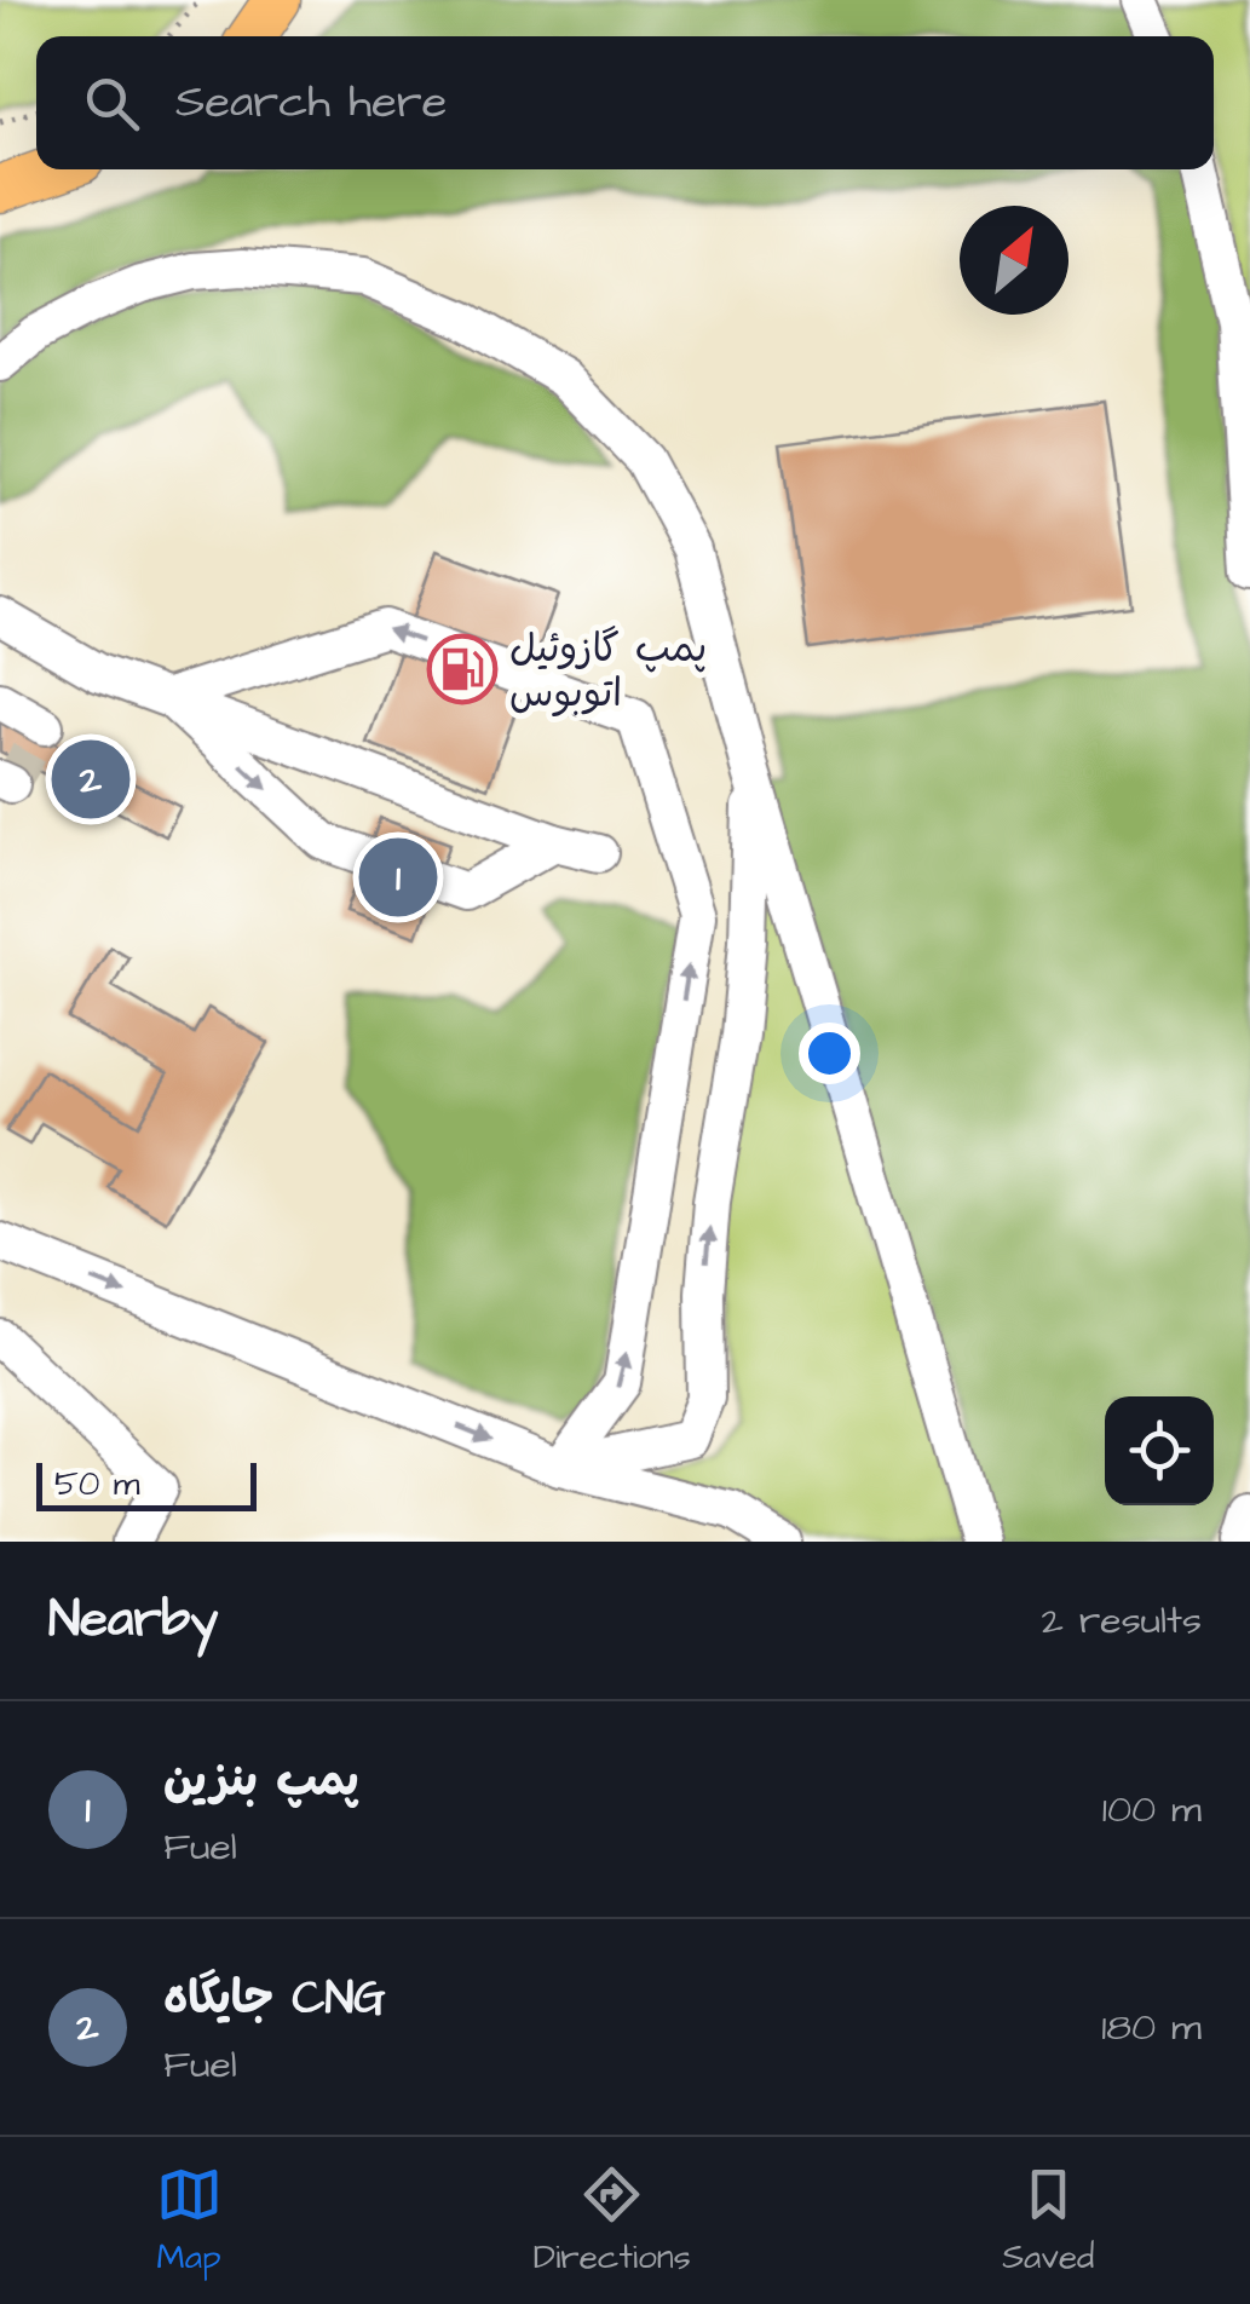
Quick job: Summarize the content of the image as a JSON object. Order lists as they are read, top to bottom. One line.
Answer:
{"places":{"fuel station":["پمپ گازوئیل اتوبوس"]},"scale_bar":"50 m","north":"top right","page":{"search":"Search here","pins":["2","1"],"scale":"50 m","heading":["Nearby","2 results"],"list":[{"mark":"1","name":"پمپ بنزین","note":"Fuel","value":"100 m"},{"mark":"2","name":"جایگاه CNG","note":"Fuel","value":"180 m"}],"nav":["Map","Directions","Saved"]}}
